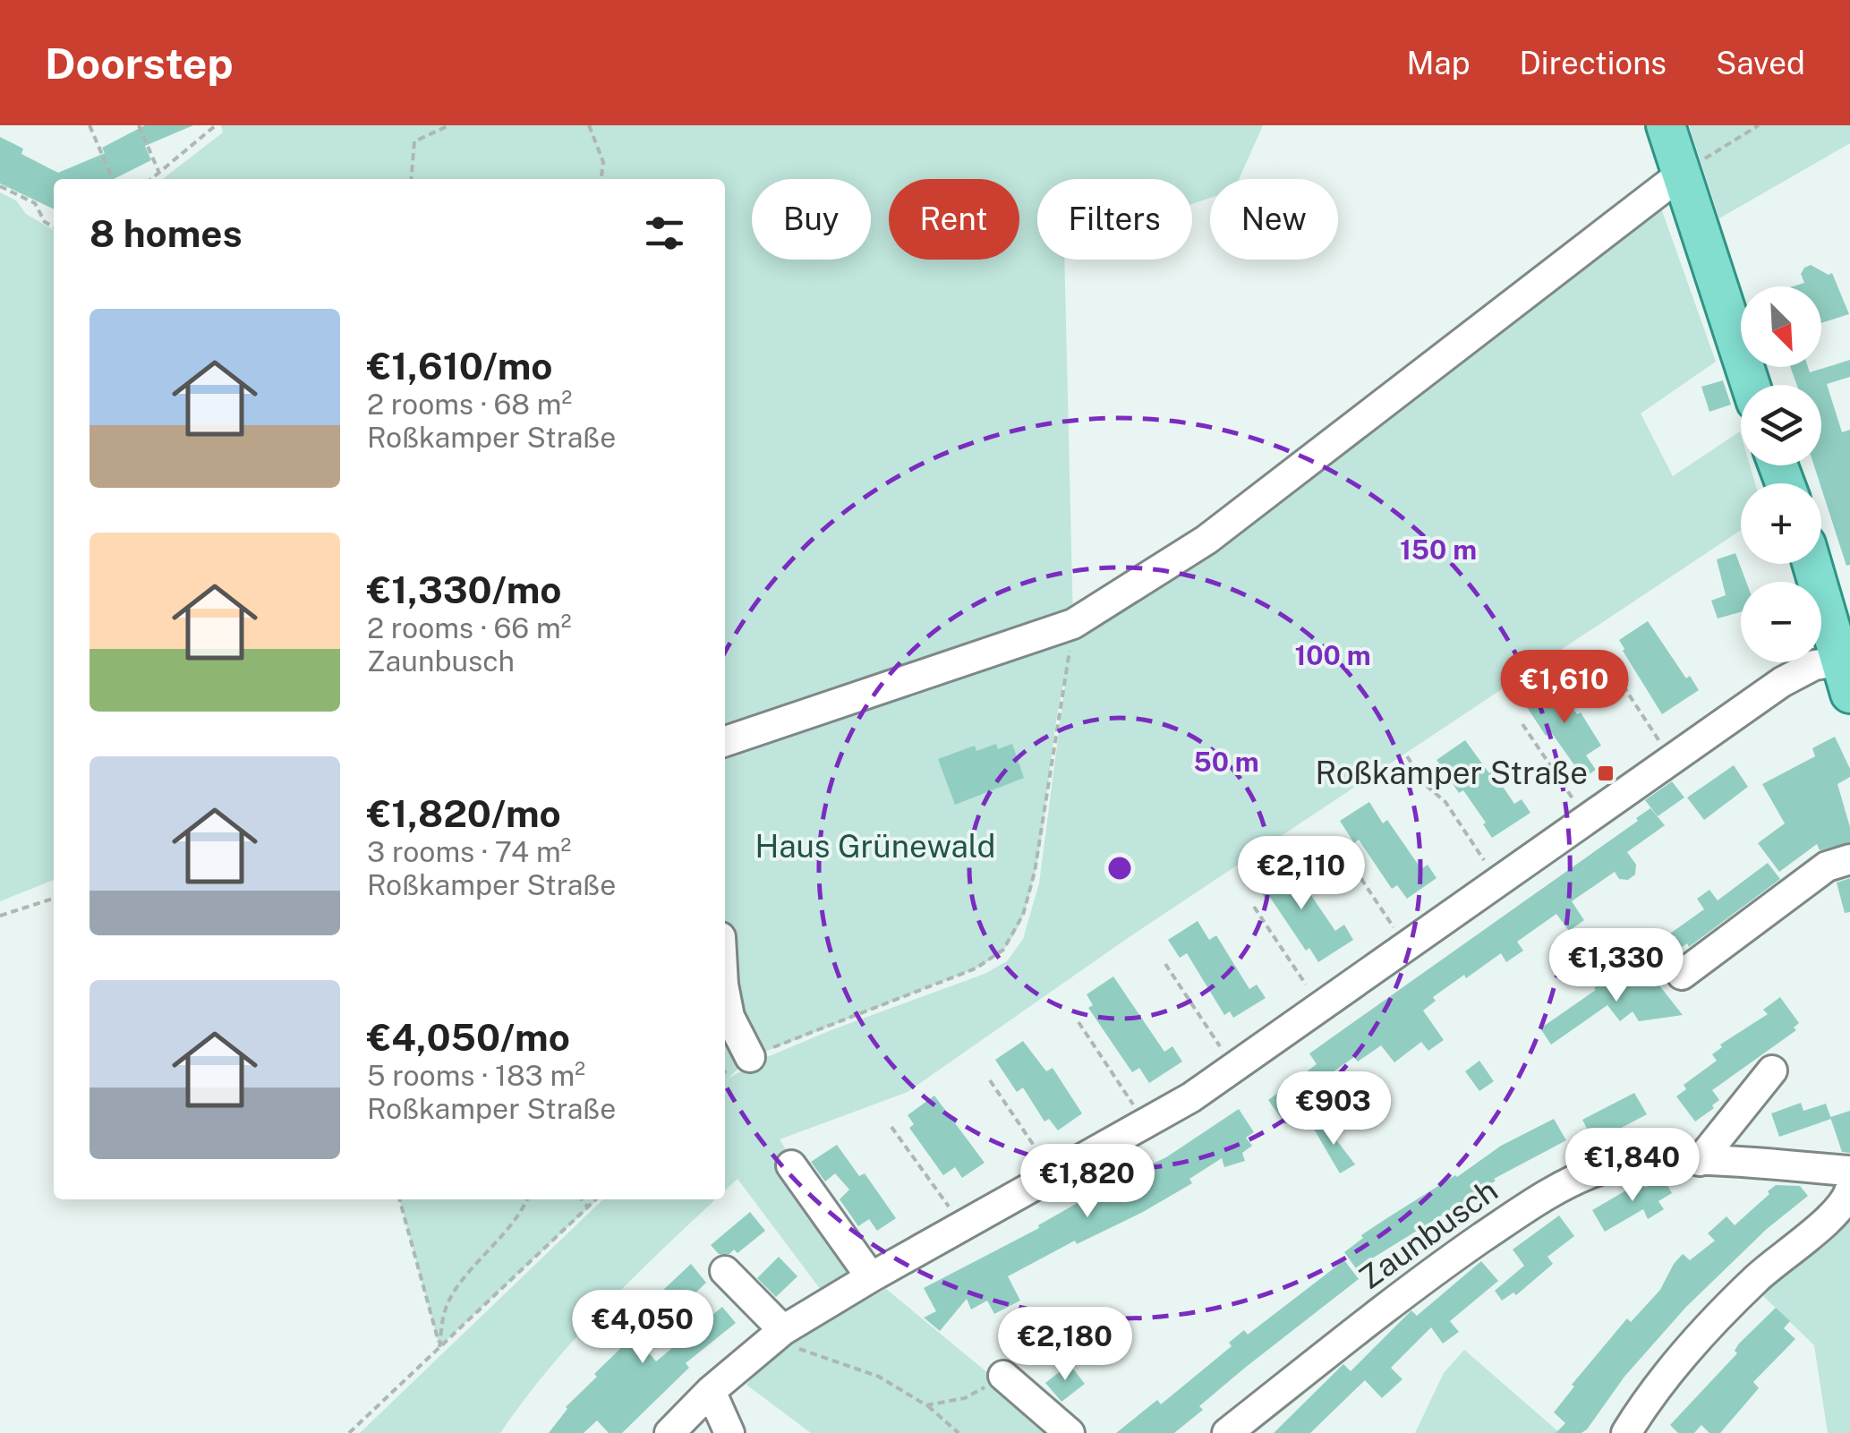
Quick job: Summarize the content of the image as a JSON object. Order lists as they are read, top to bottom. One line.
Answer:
{"streets":{"street":["Zaunbusch"]},"parks":["Haus Grünewald"],"places":{"transit":["Roßkamper Straße"]},"north":"bottom right","page":{"header":"Doorstep","nav":["Map","Directions","Saved"],"chip":["Buy","Rent","Filters","New"],"heading":"8 homes","map_buttons":["+","−"],"list":[{"name":"€1,610/mo","note":"2 rooms · 68 m² · Roßkamper Straße"},{"name":"€1,330/mo","note":"2 rooms · 66 m² · Zaunbusch"},{"name":"€1,820/mo","note":"3 rooms · 74 m² · Roßkamper Straße"},{"name":"€4,050/mo","note":"5 rooms · 183 m² · Roßkamper Straße"}],"price":["€1,610","€2,110","€1,330","€903","€1,840","€1,820","€4,050","€2,180"]},"rings":["150 m","100 m","50 m"]}
